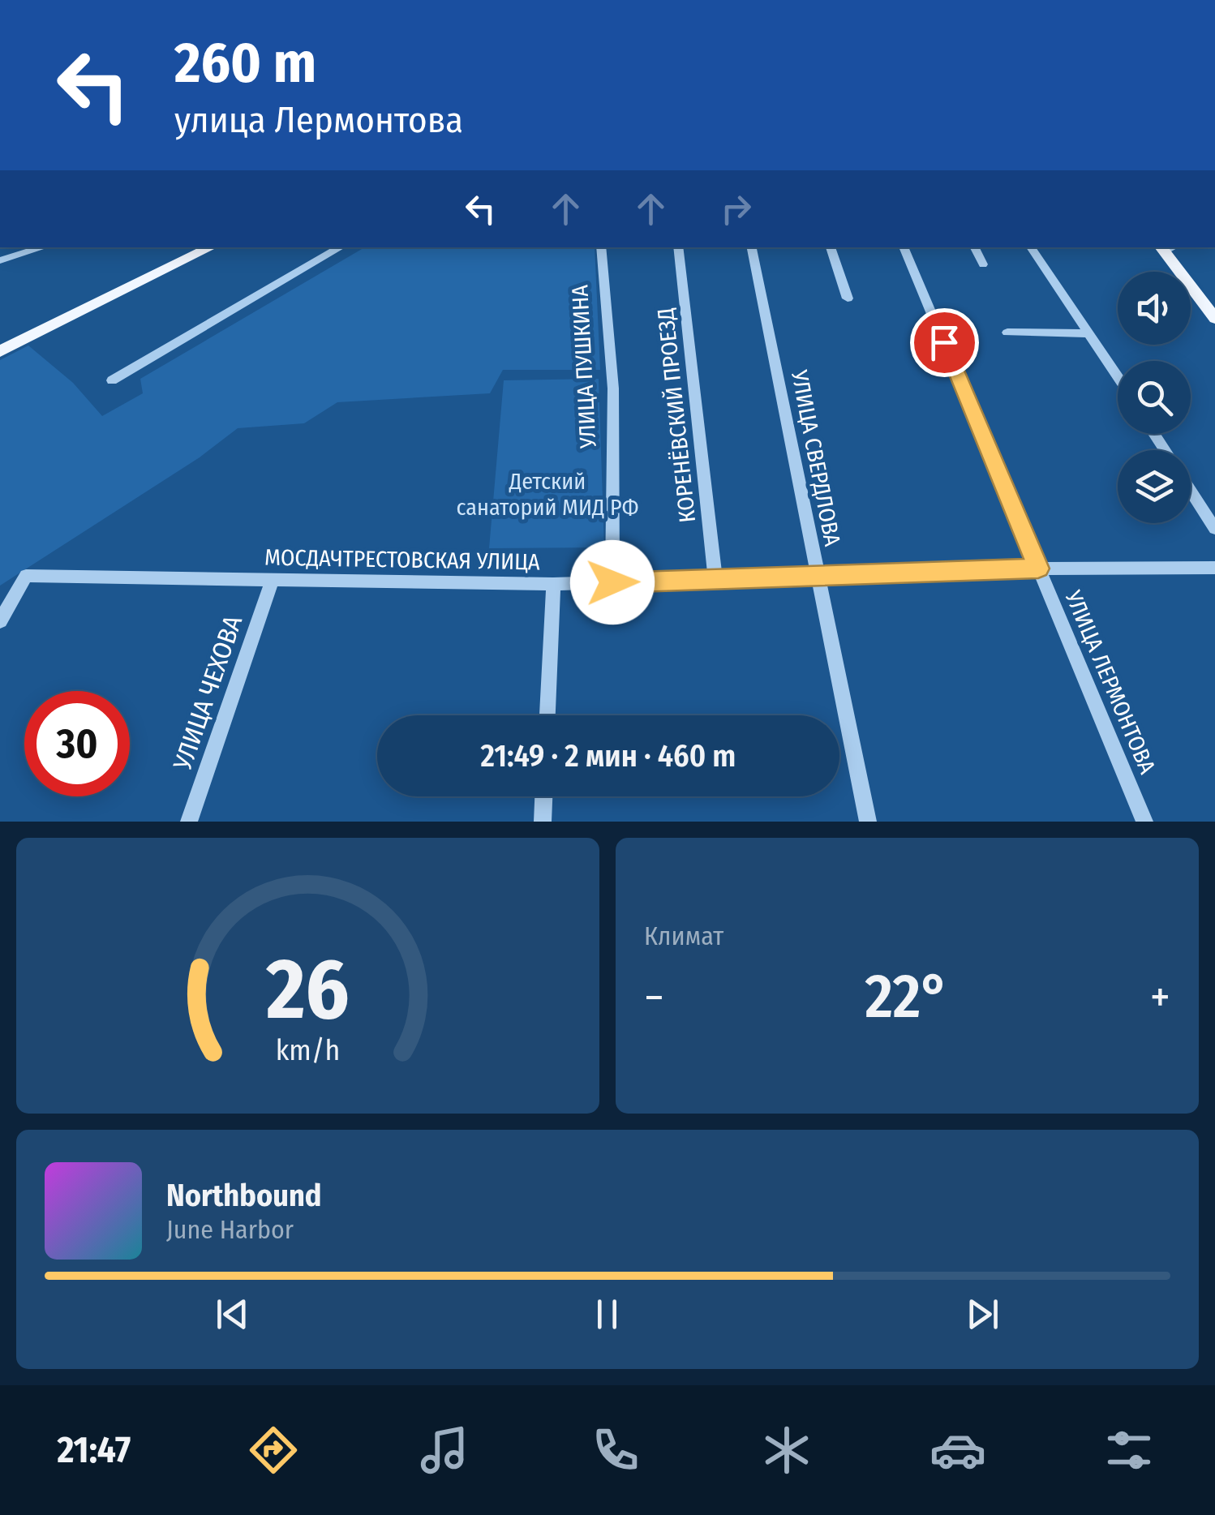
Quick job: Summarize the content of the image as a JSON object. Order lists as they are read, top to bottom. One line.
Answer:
{"streets":{"street":["УЛИЦА ПУШКИНА","КОРЕНЁВСКИЙ ПРОЕЗД","УЛИЦА СВЕРДЛОВА","МОСДАЧТРЕСТОВСКАЯ УЛИЦА","УЛИЦА ЛЕРМОНТОВА","УЛИЦА ЧЕХОВА"]},"crossings":[["УЛИЦА ПУШКИНА","МОСДАЧТРЕСТОВСКАЯ УЛИЦА"],["КОРЕНЁВСКИЙ ПРОЕЗД","МОСДАЧТРЕСТОВСКАЯ УЛИЦА"],["УЛИЦА СВЕРДЛОВА","МОСДАЧТРЕСТОВСКАЯ УЛИЦА"],["МОСДАЧТРЕСТОВСКАЯ УЛИЦА","УЛИЦА ЛЕРМОНТОВА"],["МОСДАЧТРЕСТОВСКАЯ УЛИЦА","УЛИЦА ЧЕХОВА"]],"parks":["Детский санаторий МИД РФ"],"page":{"turn":["260 m","улица Лермонтова"],"limit":"30","trip":"21:49 · 2 мин · 460 m","tile":"Климат","heat":["−","22°","+"],"song":["Northbound","June Harbor"],"tabs":"21:47","gauge":["26","km/h"]}}
